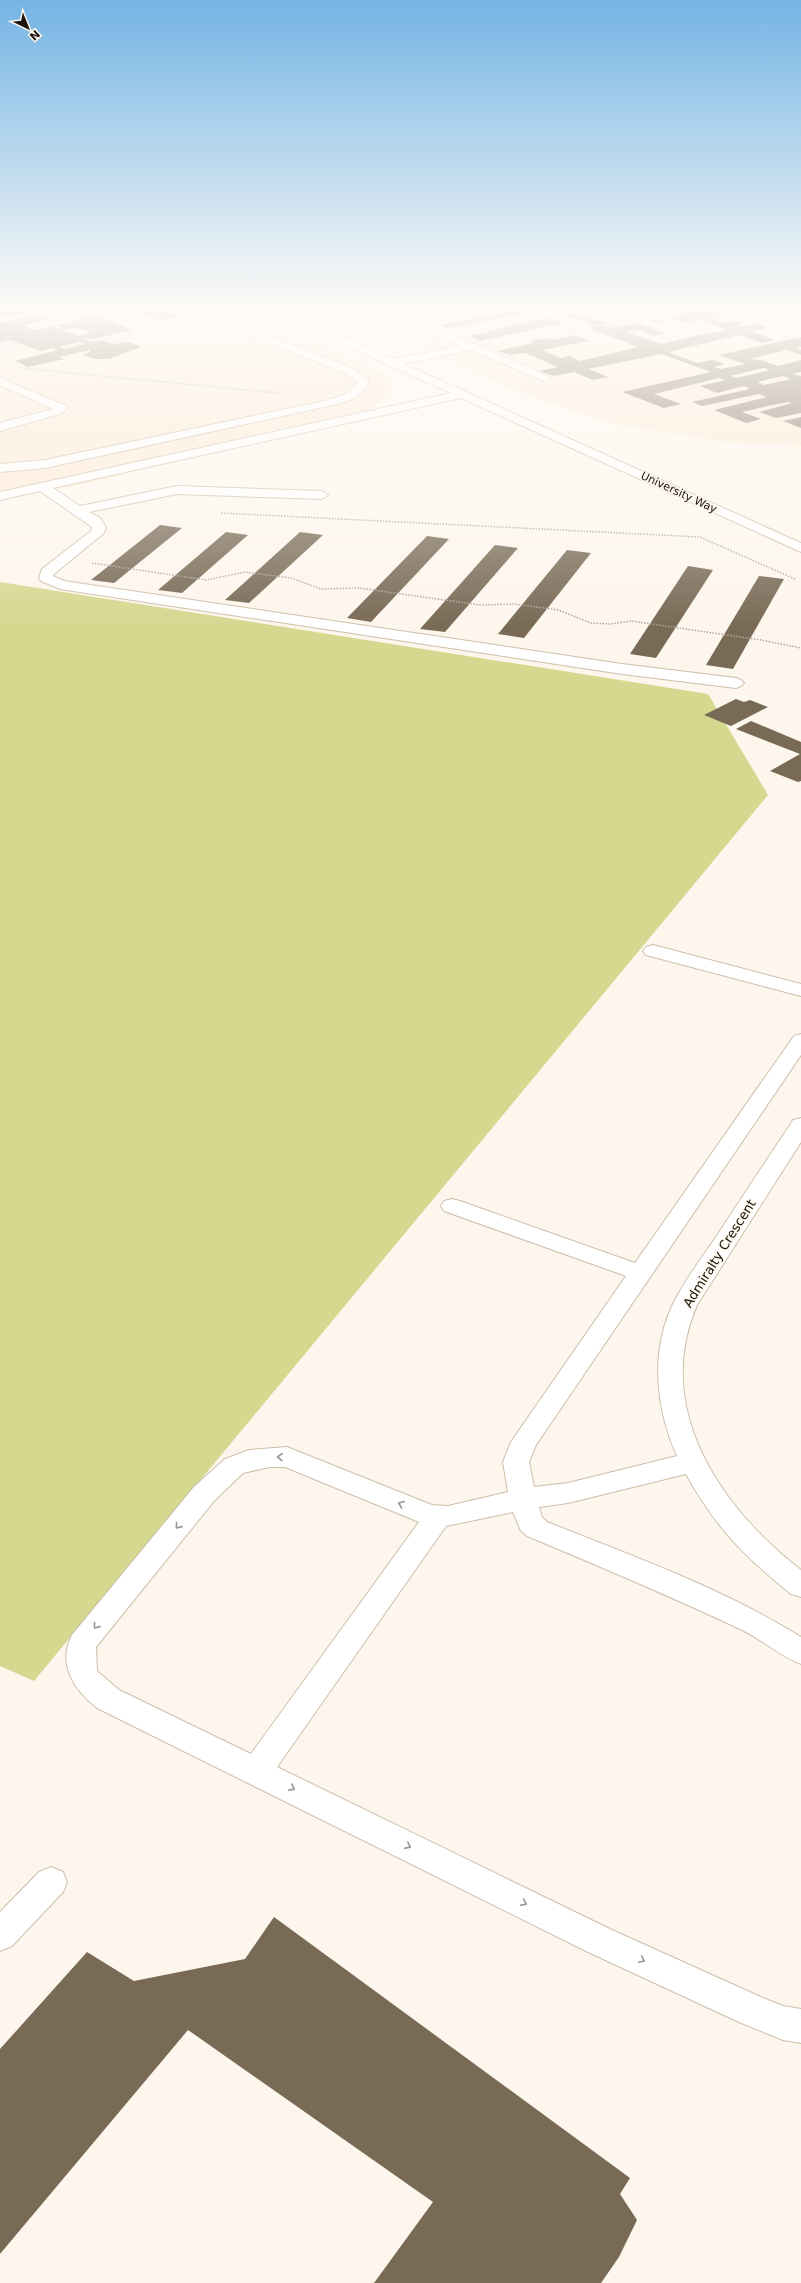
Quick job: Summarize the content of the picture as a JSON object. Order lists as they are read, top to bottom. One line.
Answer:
{"streets":{"street":["University Way","Admiralty Crescent"]},"north":"bottom right"}
